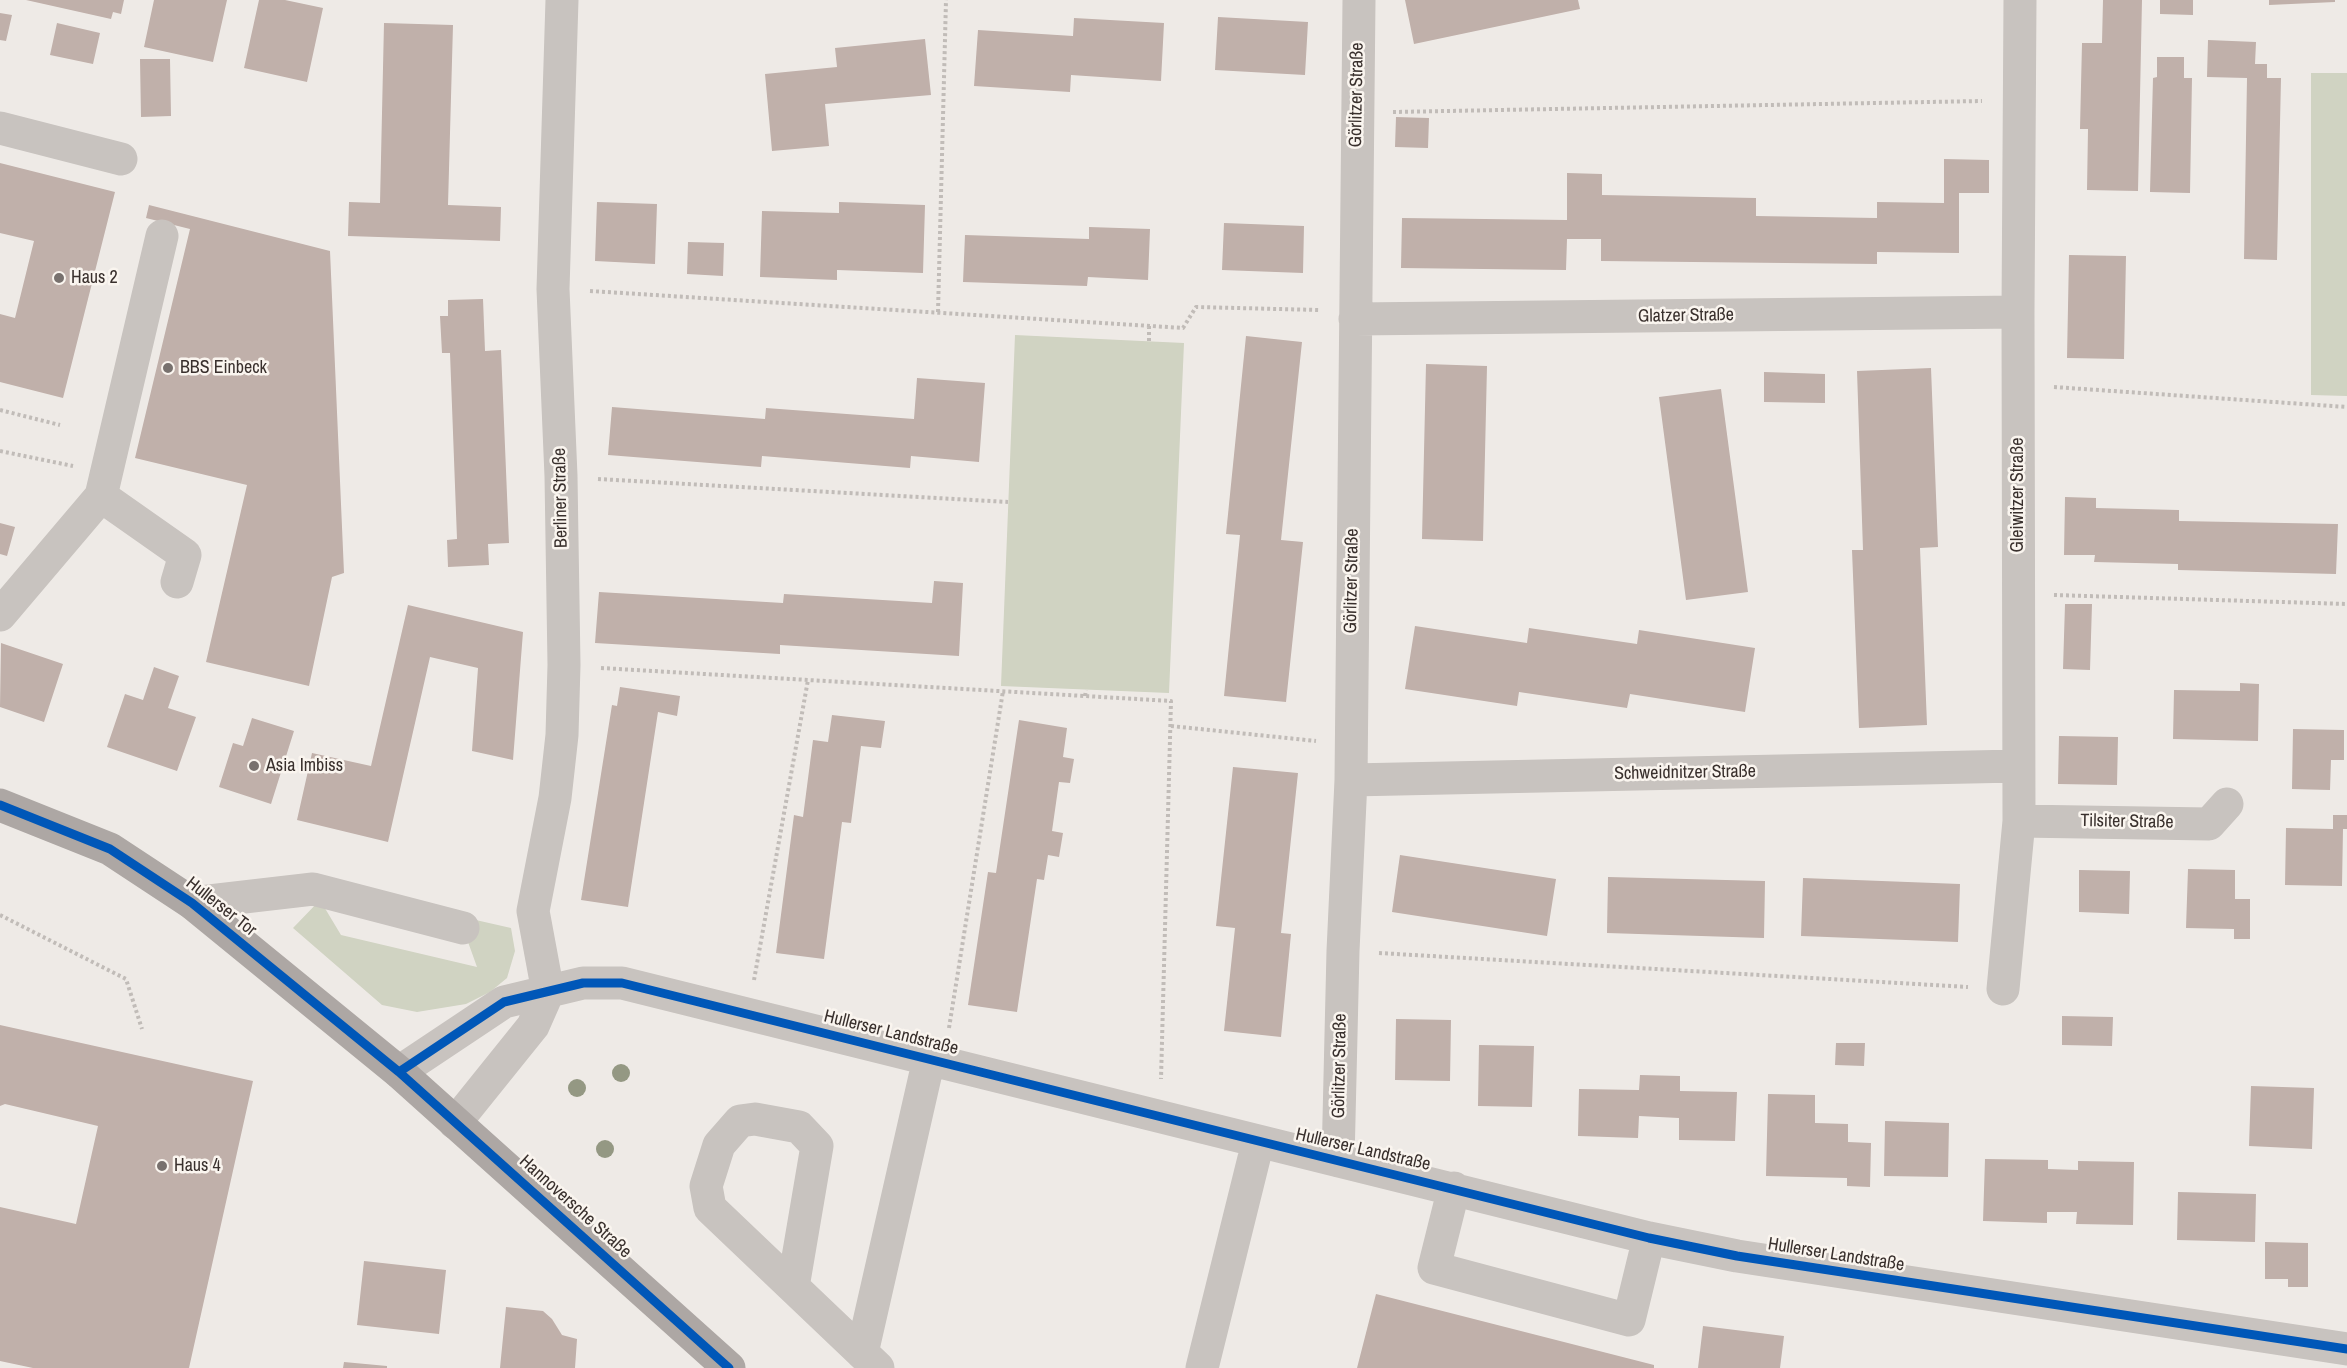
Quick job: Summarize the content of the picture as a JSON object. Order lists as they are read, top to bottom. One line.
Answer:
{"streets":{"main road":["Hullerser Tor","Hannoversche Straße"],"street":["Görlitzer Straße","Glatzer Straße","Gleiwitzer Straße","Berliner Straße","Schweidnitzer Straße","Tilsiter Straße","Hullerser Landstraße"]},"crossings":[["Görlitzer Straße","Glatzer Straße"],["Görlitzer Straße","Schweidnitzer Straße"],["Görlitzer Straße","Hullerser Landstraße"],["Glatzer Straße","Gleiwitzer Straße"],["Gleiwitzer Straße","Schweidnitzer Straße"],["Gleiwitzer Straße","Tilsiter Straße"],["Berliner Straße","Hullerser Landstraße"],["Hullerser Tor","Hullerser Landstraße"],["Hullerser Tor","Hannoversche Straße"],["Hullerser Landstraße","Hannoversche Straße"]],"places":["Haus 2","BBS Einbeck","Asia Imbiss","Haus 4"]}
